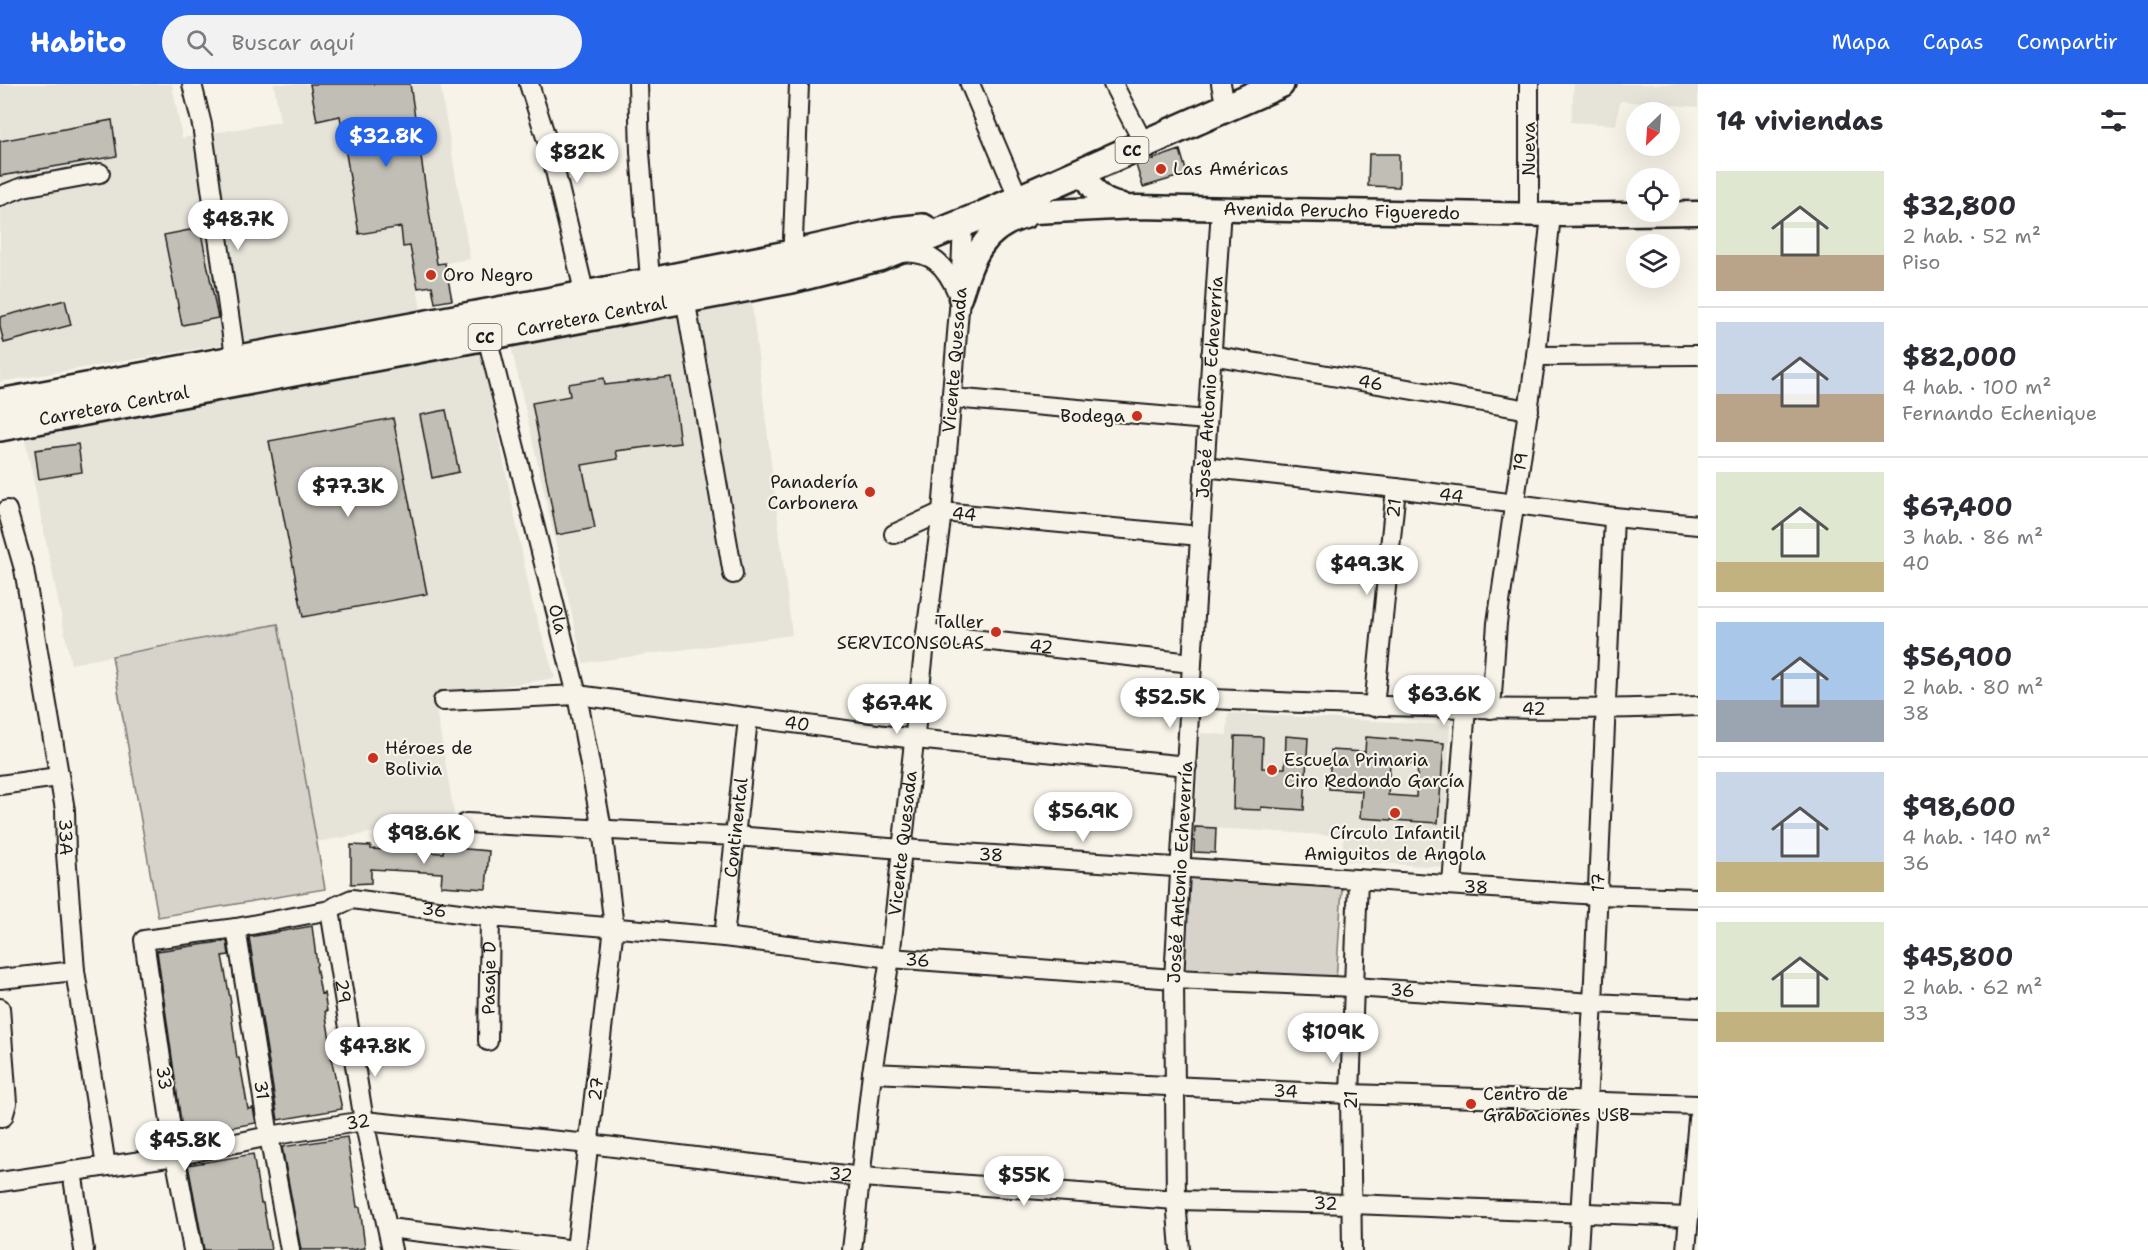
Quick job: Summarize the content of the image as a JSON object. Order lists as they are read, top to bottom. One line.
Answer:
{"streets":{"highway":["CC","Carretera Central"],"main road":["Avenida Perucho Figueredo"],"street":["Nueva","Vicente Quesada","46","Josèé Antonio Echeverría","19","44","21","Ola","42","40","Continental","33A","38","17","36","Pasaje D","29","33","31","27","34","32"]},"crossings":[["Nueva","Avenida Perucho Figueredo"],["Nueva","19"],["Avenida Perucho Figueredo","Carretera Central"],["Avenida Perucho Figueredo","Vicente Quesada"],["Avenida Perucho Figueredo","Josèé Antonio Echeverría"],["Avenida Perucho Figueredo","19"],["Carretera Central","Vicente Quesada"],["Carretera Central","Ola"],["Vicente Quesada","44"],["Vicente Quesada","42"],["Vicente Quesada","40"],["Vicente Quesada","38"],["Vicente Quesada","36"],["Vicente Quesada","34"],["Vicente Quesada","32"],["46","Josèé Antonio Echeverría"],["46","19"],["Josèé Antonio Echeverría","44"],["Josèé Antonio Echeverría","42"],["Josèé Antonio Echeverría","40"],["Josèé Antonio Echeverría","38"],["Josèé Antonio Echeverría","36"],["Josèé Antonio Echeverría","34"],["Josèé Antonio Echeverría","32"],["19","44"],["19","42"],["44","21"],["44","17"],["21","42"],["21","38"],["21","36"],["21","34"],["21","32"],["Ola","40"],["Ola","38"],["Ola","36"],["Ola","27"],["42","17"],["40","Continental"],["Continental","38"],["Continental","36"],["33A","32"],["38","17"],["17","36"],["17","34"],["17","32"],["36","Pasaje D"],["36","29"],["36","33"],["36","31"],["36","27"],["29","32"],["33","32"],["31","32"],["27","32"]],"places":["Las Américas","Oro Negro","Bodega","Panadería Carbonera","Taller SERVICONSOLAS","Héroes de Bolivia","Escuela Primaria Ciro Redondo García","Círculo Infantil Amiguitos de Angola","Centro de Grabaciones USB"],"north":"bottom left","page":{"header":"Habito","search":"Buscar aquí","nav":["Mapa","Capas","Compartir"],"heading":"14 viviendas","price":["$32.8K","$82K","$48.7K","$77.3K","$49.3K","$63.6K","$52.5K","$67.4K","$56.9K","$98.6K","$109K","$47.8K","$45.8K","$55K"],"list":[{"name":"$32,800","note":"2 hab. · 52 m² · Piso"},{"name":"$82,000","note":"4 hab. · 100 m² · Fernando Echenique"},{"name":"$67,400","note":"3 hab. · 86 m² · 40"},{"name":"$56,900","note":"2 hab. · 80 m² · 38"},{"name":"$98,600","note":"4 hab. · 140 m² · 36"},{"name":"$45,800","note":"2 hab. · 62 m² · 33"}]}}
